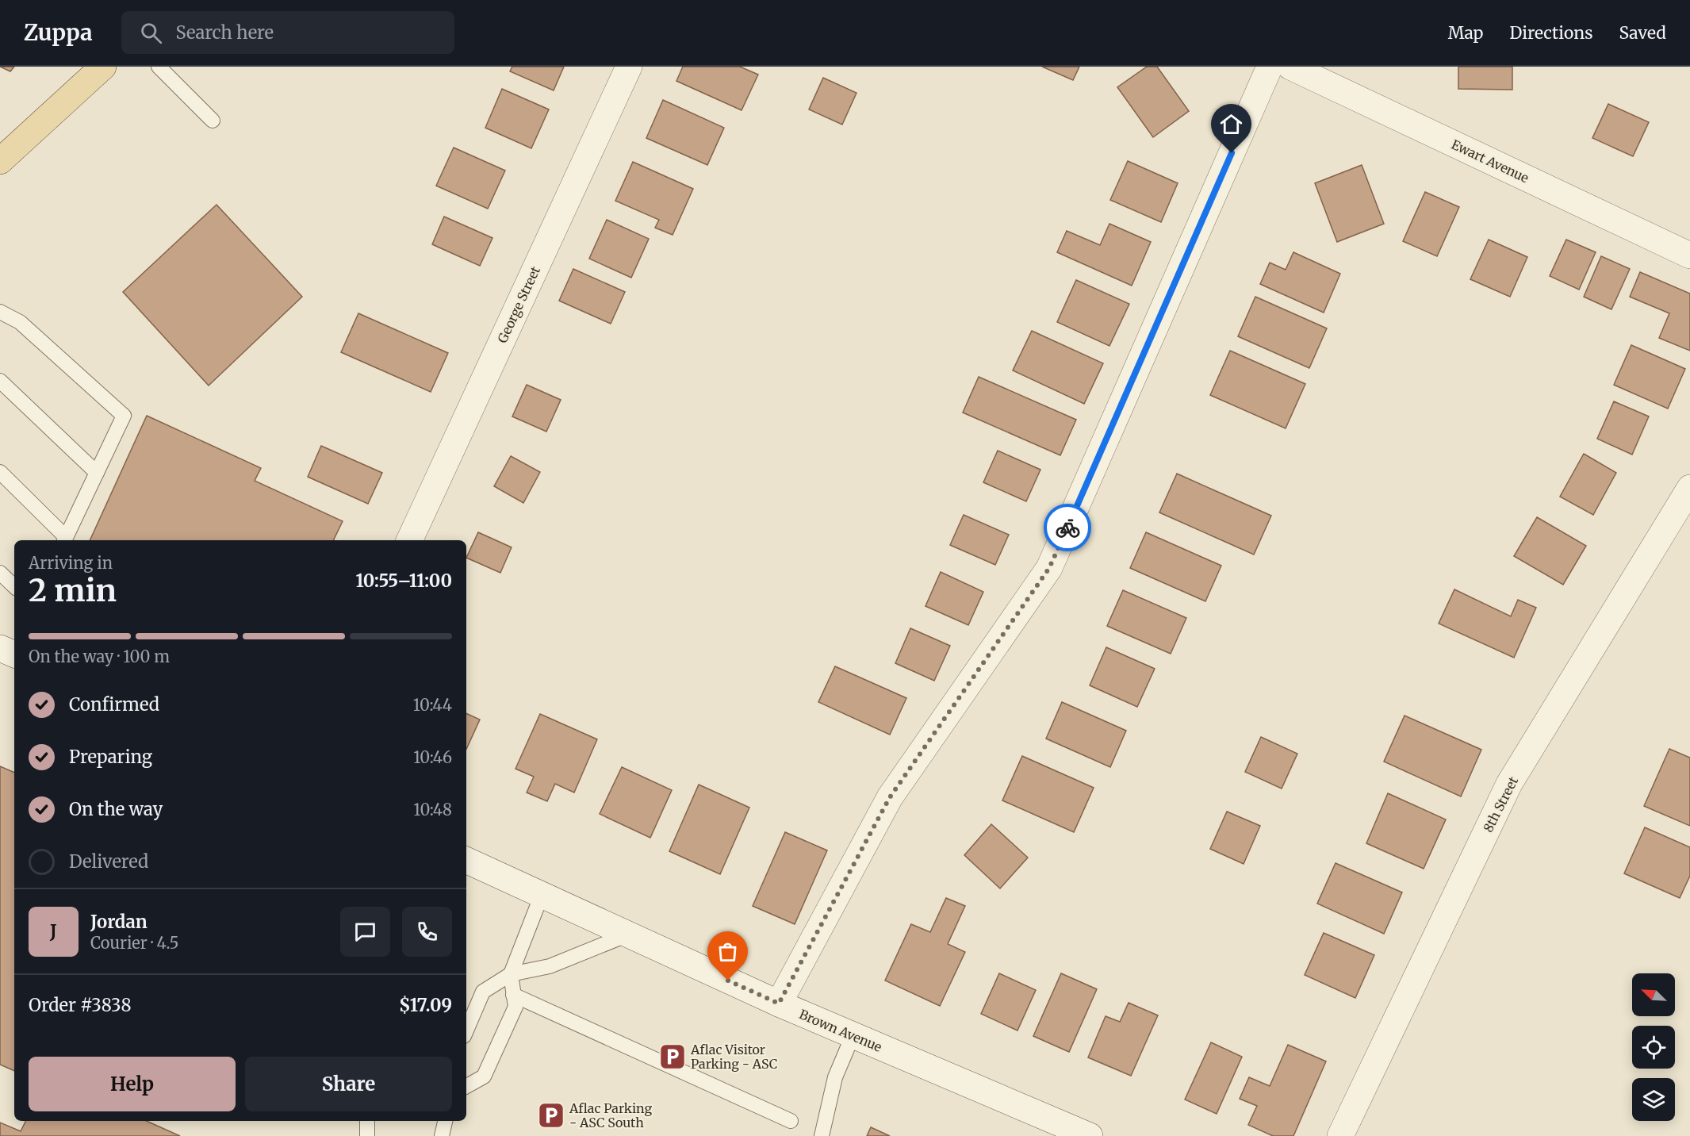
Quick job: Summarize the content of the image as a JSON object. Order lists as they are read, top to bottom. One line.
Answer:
{"streets":{"street":["Ewart Avenue","George Street","8th Street","Brown Avenue"]},"places":{"parking":["Aflac Visitor Parking - ASC","Aflac Parking - ASC South"]},"north":"top left","page":{"header":"Zuppa","search":"Search here","nav":["Map","Directions","Saved"],"heading":["2 min","Arriving in","10:55–11:00"],"panel":["Jordan","Courier · 4.5","Order #3838","$17.09"],"bar":"On the way · 100 m","list":[["Confirmed","10:44"],["Preparing","10:46"],["On the way","10:48"],"Delivered"],"round":"J","buttons":["Help","Share"]}}
